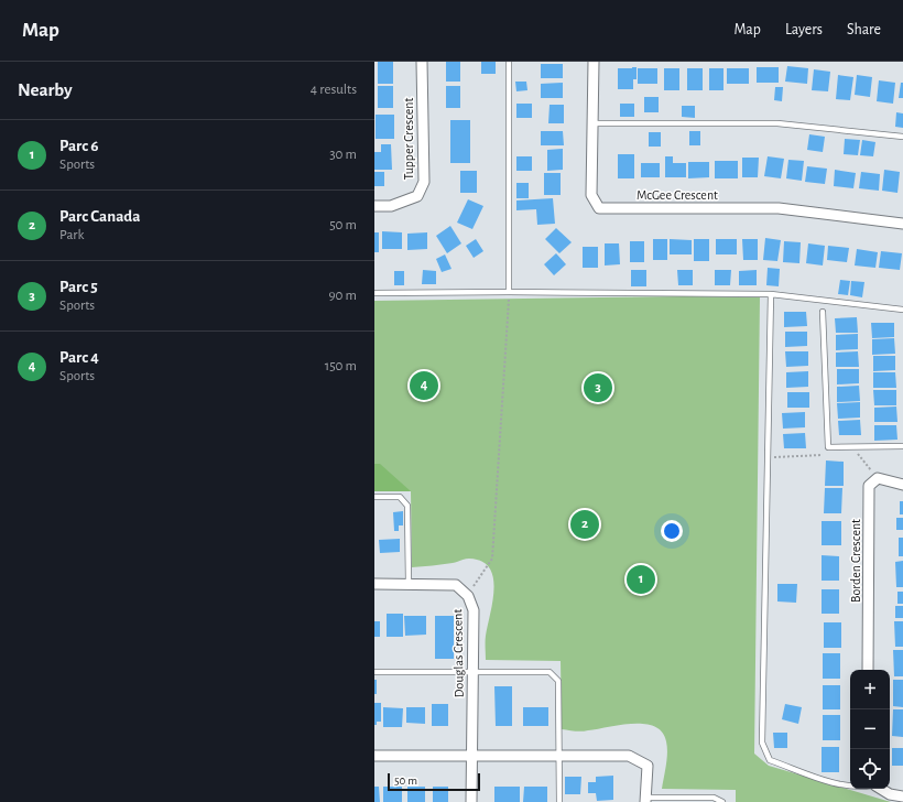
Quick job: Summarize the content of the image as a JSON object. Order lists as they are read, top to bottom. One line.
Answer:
{"streets":{"street":["Tupper Crescent","McGee Crescent","Borden Crescent","Douglas Crescent"]},"scale_bar":"50 m","page":{"header":"Map","nav":["Map","Layers","Share"],"heading":["Nearby","4 results"],"list":[{"mark":"1","name":"Parc 6","note":"Sports","value":"30 m"},{"mark":"2","name":"Parc Canada","note":"Park","value":"50 m"},{"mark":"3","name":"Parc 5","note":"Sports","value":"90 m"},{"mark":"4","name":"Parc 4","note":"Sports","value":"150 m"}],"pins":["4","3","2","1"],"map_buttons":["+","−"],"scale":"50 m"}}
